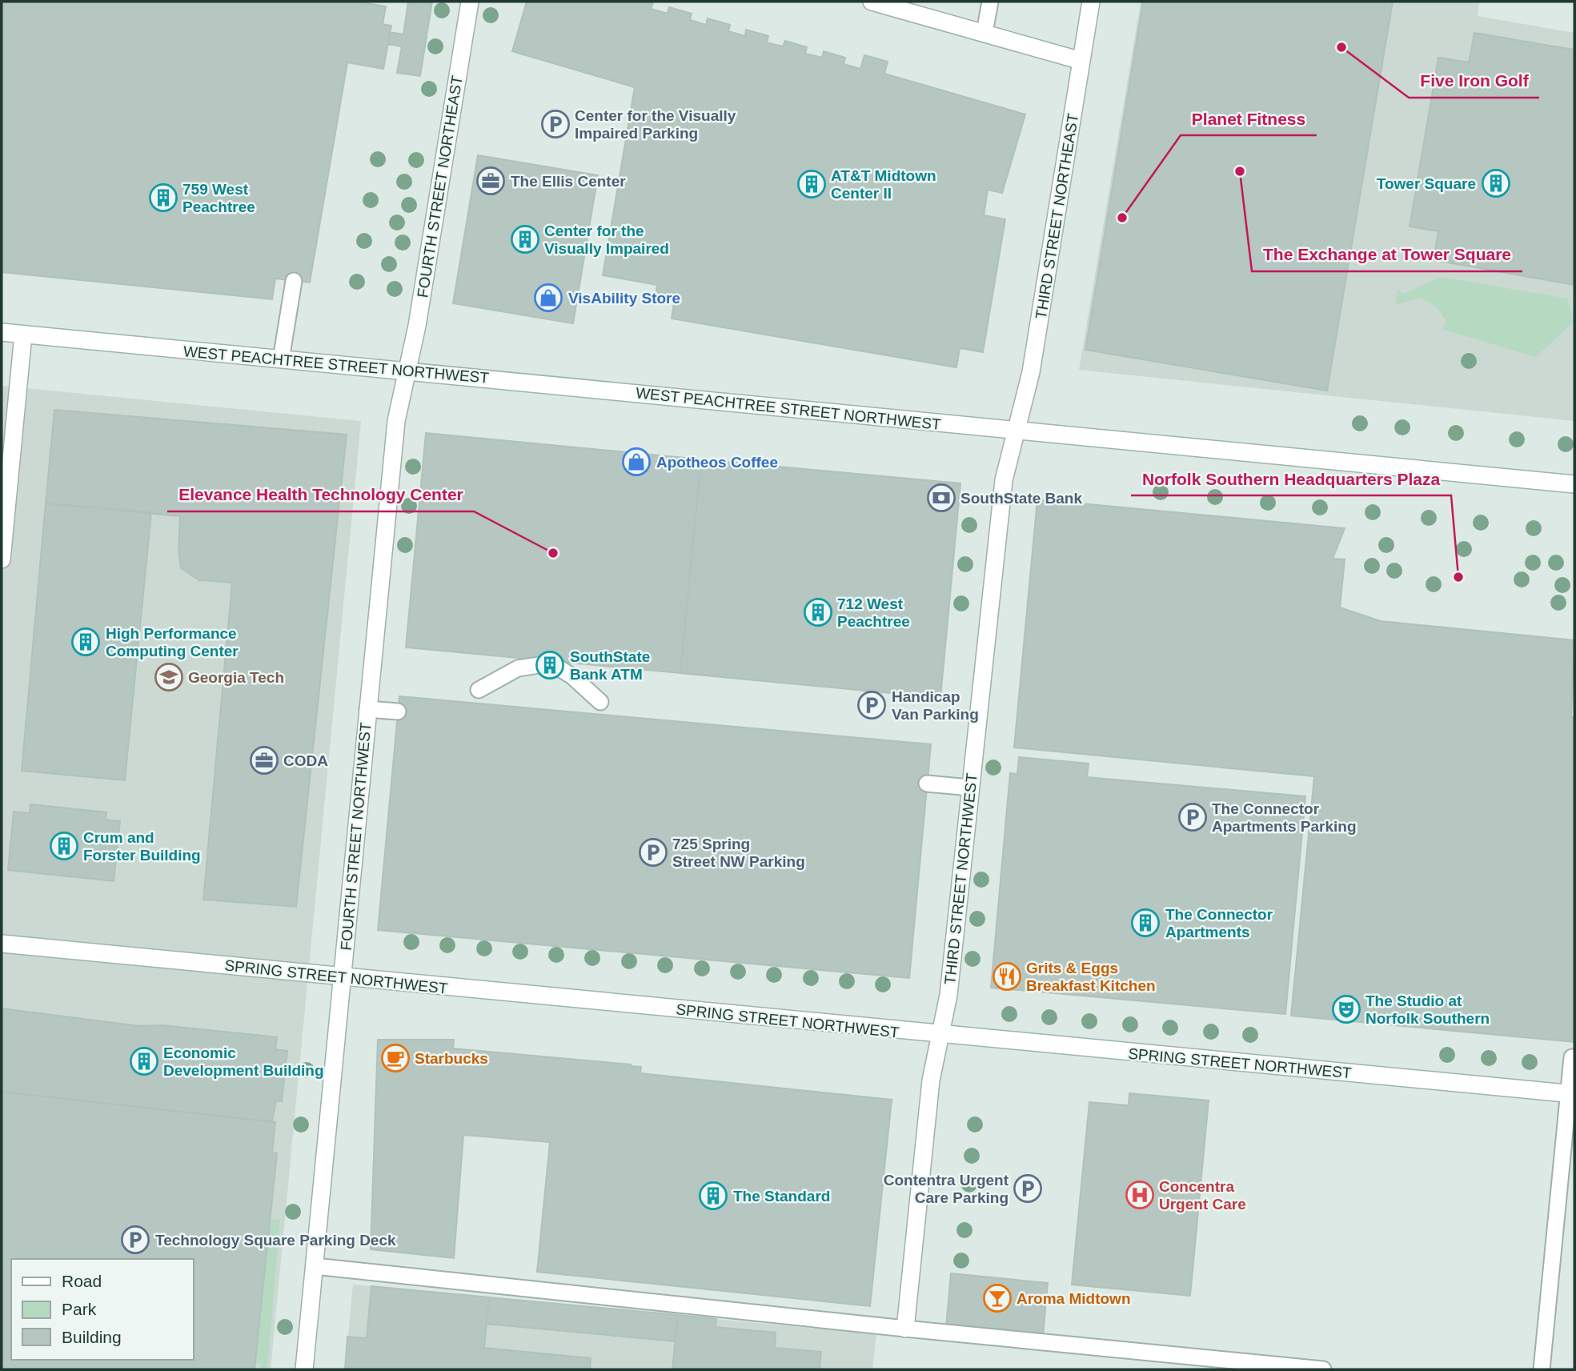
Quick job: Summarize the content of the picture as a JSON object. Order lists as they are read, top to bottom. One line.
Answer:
{"streets":{"street":["FOURTH STREET NORTHEAST","THIRD STREET NORTHEAST","WEST PEACHTREE STREET NORTHWEST","FOURTH STREET NORTHWEST","THIRD STREET NORTHWEST","SPRING STREET NORTHWEST"]},"crossings":[["FOURTH STREET NORTHEAST","WEST PEACHTREE STREET NORTHWEST"],["FOURTH STREET NORTHEAST","FOURTH STREET NORTHWEST"],["THIRD STREET NORTHEAST","WEST PEACHTREE STREET NORTHWEST"],["THIRD STREET NORTHEAST","THIRD STREET NORTHWEST"],["WEST PEACHTREE STREET NORTHWEST","FOURTH STREET NORTHWEST"],["WEST PEACHTREE STREET NORTHWEST","THIRD STREET NORTHWEST"],["FOURTH STREET NORTHWEST","SPRING STREET NORTHWEST"],["THIRD STREET NORTHWEST","SPRING STREET NORTHWEST"]],"places":{"other":["Five Iron Golf","The Exchange at Tower Square","Planet Fitness","Elevance Health Technology Center","Norfolk Southern Headquarters Plaza"],"parking":["Center for the Visually Impaired Parking","Handicap Van Parking","The Connector Apartments Parking","725 Spring Street NW Parking","Contentra Urgent Care Parking","Technology Square Parking Deck"],"office":["The Ellis Center","CODA"],"building":["Tower Square","AT&T Midtown Center II","759 West Peachtree","Center for the Visually Impaired","712 West Peachtree","High Performance Computing Center","SouthState Bank ATM","Crum and Forster Building","The Connector Apartments","Economic Development Building","The Standard"],"shop":["VisAbility Store","Apotheos Coffee"],"bank":["SouthState Bank"],"school or university":["Georgia Tech"],"restaurant":["Grits & Eggs Breakfast Kitchen"],"theatre":["The Studio at Norfolk Southern"],"cafe":["Starbucks"],"hospital":["Concentra Urgent Care"],"bar":["Aroma Midtown"]},"legend":["Road","Park","Building"]}
